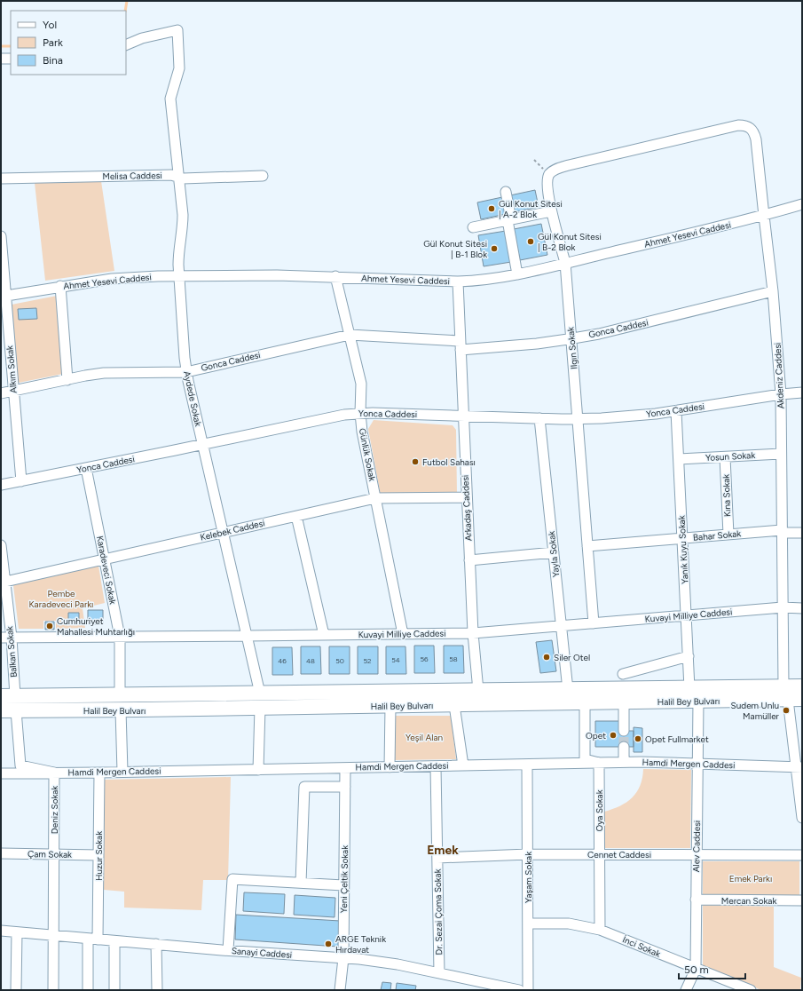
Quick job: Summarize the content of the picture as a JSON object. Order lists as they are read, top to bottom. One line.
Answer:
{"streets":{"highway":["Halil Bey Bulvarı"],"street":["Melisa Caddesi","Ahmet Yesevi Caddesi","Gonca Caddesi","Ilgın Sokak","Alkım Sokak","Akdeniz Caddesi","Aydede Sokak","Yonca Caddesi","Günlük Sokak","Yosun Sokak","Kına Sokak","Arkadaş Caddesi","Kelebek Caddesi","Bahar Sokak","Yanık Kuyu Sokak","Yayla Sokak","Karadeveci Sokak","Kuvayi Milliye Caddesi","Balkan Sokak","Hamdi Mergen Caddesi","Deniz Sokak","Oya Sokak","Alev Caddesi","Çam Sokak","Cennet Caddesi","Huzur Sokak","Yaşam Sokak","Yeni Çeltik Sokak","Mercan Sokak","Dr. Sezai Çoma Sokak","İnci Sokak","Sanayi Caddesi"]},"crossings":[["Melisa Caddesi","Aydede Sokak"],["Ahmet Yesevi Caddesi","Ilgın Sokak"],["Ahmet Yesevi Caddesi","Alkım Sokak"],["Ahmet Yesevi Caddesi","Akdeniz Caddesi"],["Ahmet Yesevi Caddesi","Aydede Sokak"],["Ahmet Yesevi Caddesi","Günlük Sokak"],["Ahmet Yesevi Caddesi","Arkadaş Caddesi"],["Gonca Caddesi","Ilgın Sokak"],["Gonca Caddesi","Alkım Sokak"],["Gonca Caddesi","Akdeniz Caddesi"],["Gonca Caddesi","Aydede Sokak"],["Gonca Caddesi","Günlük Sokak"],["Gonca Caddesi","Arkadaş Caddesi"],["Ilgın Sokak","Akdeniz Caddesi"],["Ilgın Sokak","Yonca Caddesi"],["Ilgın Sokak","Bahar Sokak"],["Ilgın Sokak","Kuvayi Milliye Caddesi"],["Alkım Sokak","Yonca Caddesi"],["Akdeniz Caddesi","Yonca Caddesi"],["Akdeniz Caddesi","Yosun Sokak"],["Akdeniz Caddesi","Bahar Sokak"],["Akdeniz Caddesi","Kuvayi Milliye Caddesi"],["Akdeniz Caddesi","Halil Bey Bulvarı"],["Akdeniz Caddesi","Hamdi Mergen Caddesi"],["Aydede Sokak","Yonca Caddesi"],["Aydede Sokak","Kelebek Caddesi"],["Aydede Sokak","Kuvayi Milliye Caddesi"],["Aydede Sokak","Halil Bey Bulvarı"],["Yonca Caddesi","Günlük Sokak"],["Yonca Caddesi","Arkadaş Caddesi"],["Yonca Caddesi","Yanık Kuyu Sokak"],["Yonca Caddesi","Yayla Sokak"],["Yonca Caddesi","Karadeveci Sokak"],["Günlük Sokak","Kelebek Caddesi"],["Günlük Sokak","Kuvayi Milliye Caddesi"],["Yosun Sokak","Kına Sokak"],["Yosun Sokak","Yanık Kuyu Sokak"],["Kına Sokak","Bahar Sokak"],["Arkadaş Caddesi","Kelebek Caddesi"],["Arkadaş Caddesi","Kuvayi Milliye Caddesi"],["Arkadaş Caddesi","Halil Bey Bulvarı"],["Kelebek Caddesi","Karadeveci Sokak"],["Kelebek Caddesi","Balkan Sokak"],["Bahar Sokak","Yanık Kuyu Sokak"],["Yanık Kuyu Sokak","Kuvayi Milliye Caddesi"],["Yanık Kuyu Sokak","Halil Bey Bulvarı"],["Yayla Sokak","Kuvayi Milliye Caddesi"],["Yayla Sokak","Halil Bey Bulvarı"],["Karadeveci Sokak","Kuvayi Milliye Caddesi"],["Karadeveci Sokak","Halil Bey Bulvarı"],["Kuvayi Milliye Caddesi","Balkan Sokak"],["Balkan Sokak","Halil Bey Bulvarı"],["Halil Bey Bulvarı","Deniz Sokak"],["Halil Bey Bulvarı","Alev Caddesi"],["Hamdi Mergen Caddesi","Deniz Sokak"],["Hamdi Mergen Caddesi","Oya Sokak"],["Hamdi Mergen Caddesi","Alev Caddesi"],["Hamdi Mergen Caddesi","Huzur Sokak"],["Hamdi Mergen Caddesi","Yaşam Sokak"],["Hamdi Mergen Caddesi","Yeni Çeltik Sokak"],["Hamdi Mergen Caddesi","Dr. Sezai Çoma Sokak"],["Deniz Sokak","Çam Sokak"],["Deniz Sokak","Sanayi Caddesi"],["Oya Sokak","Cennet Caddesi"],["Oya Sokak","İnci Sokak"],["Alev Caddesi","Cennet Caddesi"],["Alev Caddesi","Mercan Sokak"],["Alev Caddesi","İnci Sokak"],["Çam Sokak","Huzur Sokak"],["Cennet Caddesi","Yaşam Sokak"],["Cennet Caddesi","Dr. Sezai Çoma Sokak"],["Huzur Sokak","Sanayi Caddesi"],["Yaşam Sokak","İnci Sokak"],["Yeni Çeltik Sokak","Sanayi Caddesi"],["Dr. Sezai Çoma Sokak","Sanayi Caddesi"]],"districts":["Emek"],"parks":["Pembe Karadeveci Parkı","Yeşil Alan","Emek Parkı"],"places":["Gül Konut Sitesi | A-2 Blok","Gül Konut Sitesi | B-2 Blok","Gül Konut Sitesi | B-1 Blok","Futbol Sahası","Cumhuriyet Mahallesi Muhtarlığı","Siler Otel","Sudem Unlu Mamüller","Opet","Opet Fullmarket","ARGE Teknik Hırdavat"],"house_numbers":["56","58","54","46","48","50","52"],"legend":["Yol","Park","Bina"],"scale_bar":"50 m"}
